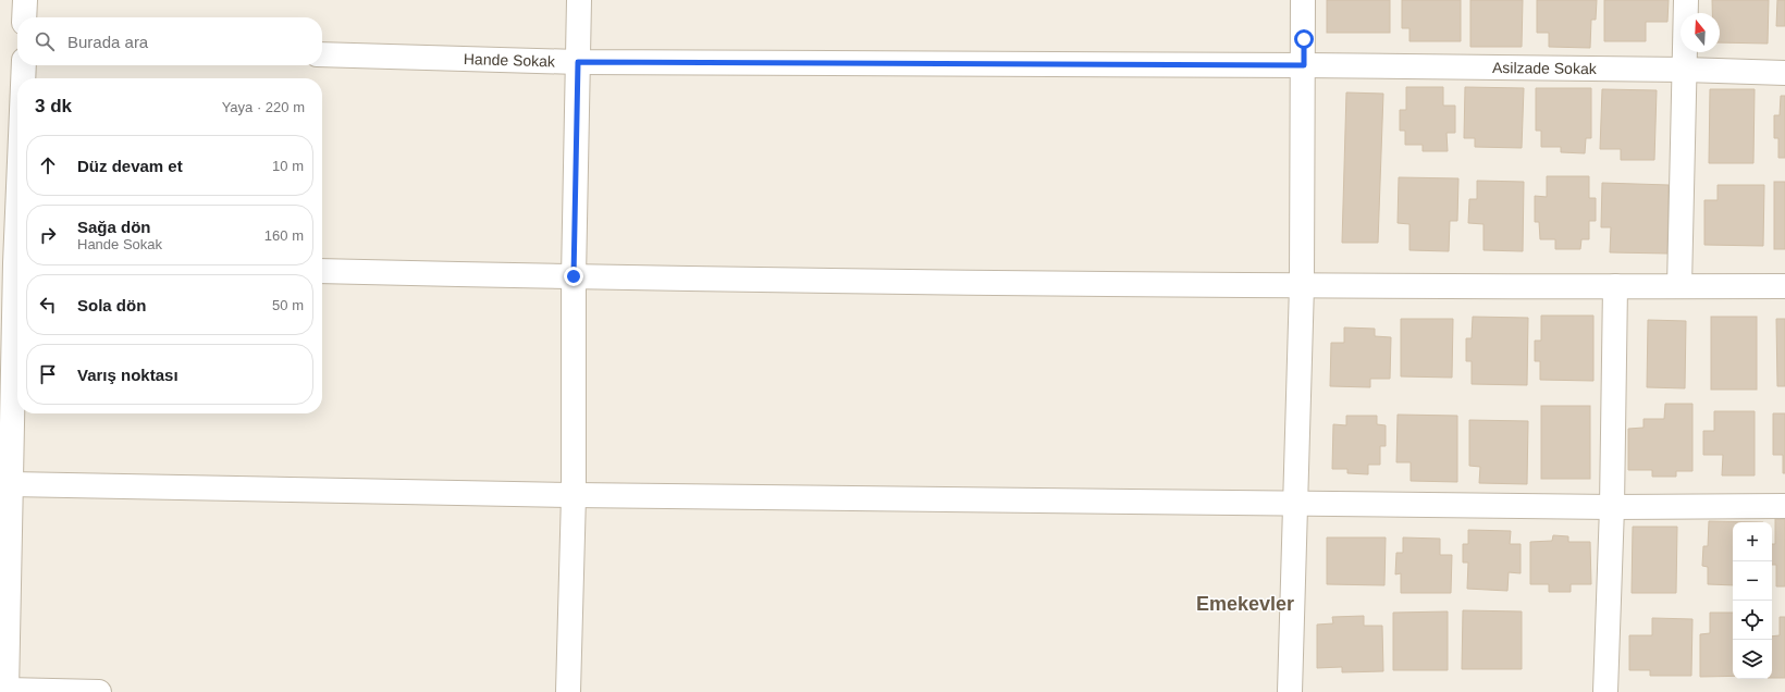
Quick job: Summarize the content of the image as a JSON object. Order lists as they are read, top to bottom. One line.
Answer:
{"streets":{"street":["Hande Sokak","Asilzade Sokak"]},"crossings":[["Hande Sokak","Asilzade Sokak"]],"districts":["Emekevler"],"north":"top","page":{"search":"Burada ara","heading":["3 dk","Yaya · 220 m"],"list":[["Düz devam et","10 m"],["Sağa dön","Hande Sokak","160 m"],["Sola dön","50 m"],"Varış noktası"],"map_buttons":["+","−"]}}
